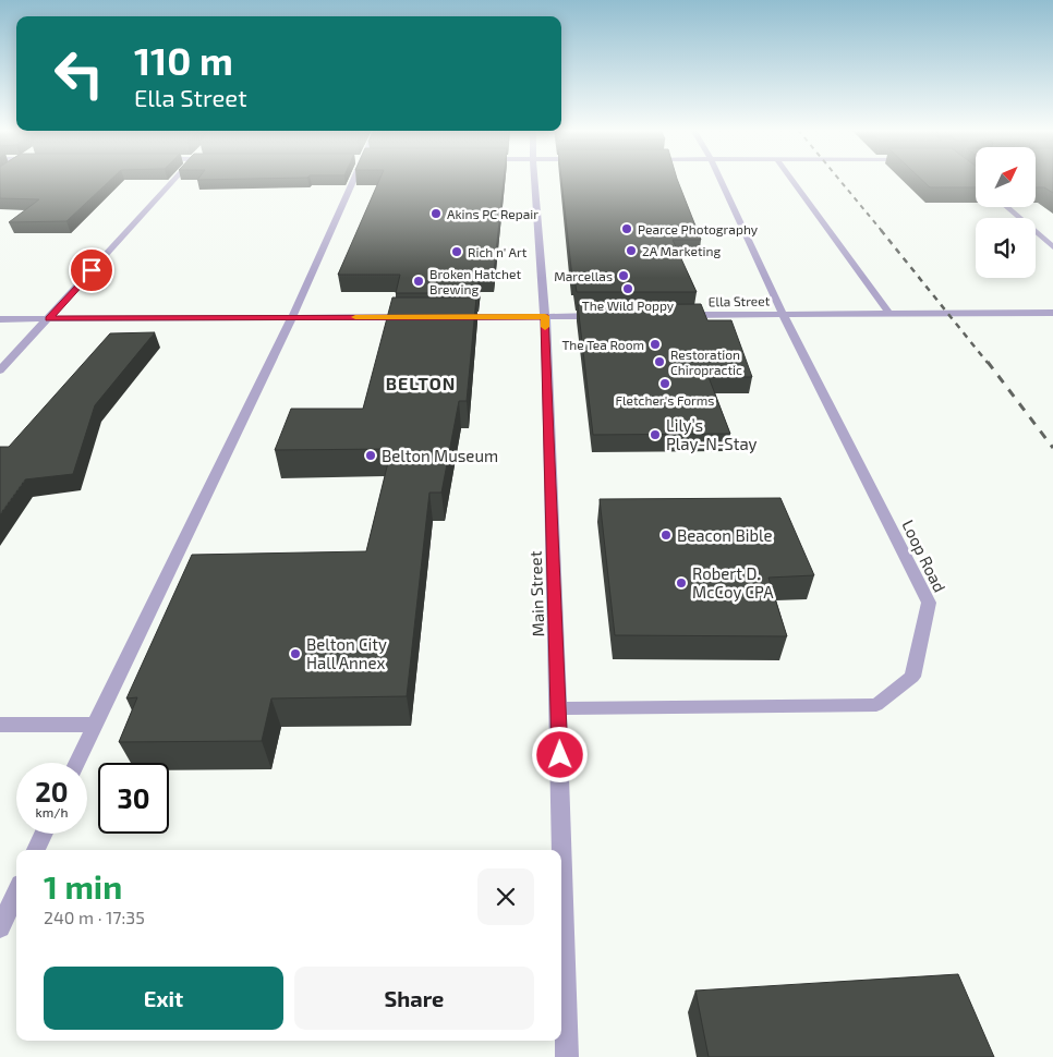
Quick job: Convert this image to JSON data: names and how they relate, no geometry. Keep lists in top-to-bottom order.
{
  "streets": {
    "street": ["Ella Street", "Loop Road", "Main Street"]
  },
  "crossings": [
    ["Ella Street", "Loop Road"],
    ["Loop Road", "Main Street"]
  ],
  "districts": ["BELTON"],
  "places": [
    "Akins PC Repair",
    "Pearce Photography",
    "2A Marketing",
    "Rich n' Art",
    "Marcellas",
    "Broken Hatchet Brewing",
    "The Wild Poppy",
    "The Tea Room",
    "Restoration Chiropractic",
    "Fletcher's Forms",
    "Lily’s Play-N-Stay",
    "Belton Museum",
    "Beacon Bible",
    "Robert D. McCoy CPA",
    "Belton City Hall Annex"
  ],
  "north": "top right",
  "page": {
    "turn": ["110 m", "Ella Street"],
    "speed": "20 km/h",
    "limit": "30",
    "heading": ["1 min", "240 m · 17:35"],
    "buttons": ["Exit", "Share"]
  }
}
